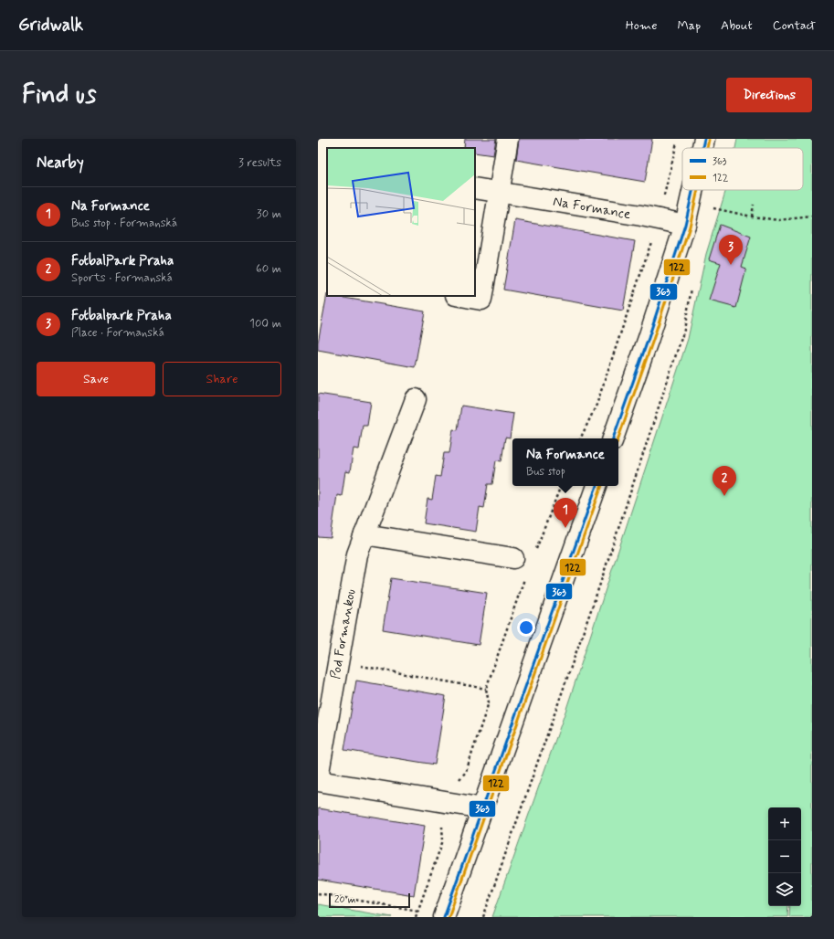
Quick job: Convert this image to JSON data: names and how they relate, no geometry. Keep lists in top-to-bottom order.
{
  "streets": {
    "street": ["Na Formance", "Pod Formankou"]
  },
  "lines": ["transit line 363", "transit line 122"],
  "legend": ["363", "122"],
  "scale_bar": "20 m",
  "page": {
    "header": "Gridwalk",
    "nav": [
      "Home",
      "Map",
      "About",
      "Contact"
    ],
    "buttons": [
      "Directions",
      ["Save", "Share"]
    ],
    "title": "Find us",
    "heading": ["Nearby", "3 results"],
    "list": [
      {
        "mark": "1",
        "name": "Na Formance",
        "note": "Bus stop · Formanská",
        "value": "30 m"
      },
      {
        "mark": "2",
        "name": "FotbalPark Praha",
        "note": "Sports · Formanská",
        "value": "60 m"
      },
      {
        "mark": "3",
        "name": "Fotbalpark Praha",
        "note": "Place · Formanská",
        "value": "100 m"
      }
    ],
    "pins": ["3", "2", "1"],
    "popup": ["Na Formance", "Bus stop"],
    "map_buttons": ["+", "−"],
    "scale": "20 m"
  }
}
